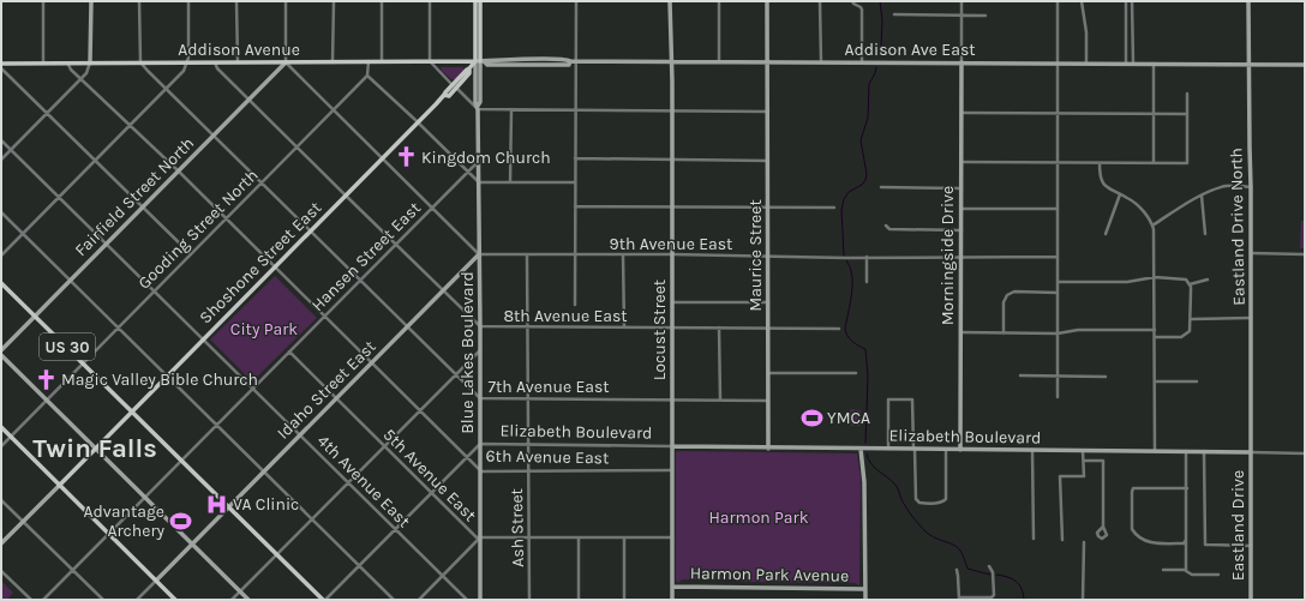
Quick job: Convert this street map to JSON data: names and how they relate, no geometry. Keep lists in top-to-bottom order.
{
  "streets": {
    "main road": ["Addison Avenue", "Shoshone Street East", "US 30"],
    "street": [
      "Addison Ave East",
      "Fairfield Street North",
      "Eastland Drive North",
      "Gooding Street North",
      "9th Avenue East",
      "Maurice Street",
      "Morningside Drive",
      "Hansen Street East",
      "8th Avenue East",
      "Locust Street",
      "Blue Lakes Boulevard",
      "7th Avenue East",
      "Idaho Street East",
      "Elizabeth Boulevard",
      "6th Avenue East",
      "5th Avenue East",
      "4th Avenue East",
      "Eastland Drive",
      "Ash Street",
      "Harmon Park Avenue"
    ]
  },
  "crossings": [
    ["Addison Avenue", "Addison Ave East"],
    ["Addison Avenue", "Fairfield Street North"],
    ["Addison Avenue", "Shoshone Street East"],
    ["Addison Avenue", "8th Avenue East"],
    ["Addison Avenue", "Blue Lakes Boulevard"],
    ["Addison Avenue", "7th Avenue East"],
    ["Addison Avenue", "6th Avenue East"],
    ["Addison Ave East", "Eastland Drive North"],
    ["Addison Ave East", "Maurice Street"],
    ["Addison Ave East", "Morningside Drive"],
    ["Addison Ave East", "Shoshone Street East"],
    ["Addison Ave East", "Locust Street"],
    ["Addison Ave East", "Blue Lakes Boulevard"],
    ["Fairfield Street North", "8th Avenue East"],
    ["Fairfield Street North", "US 30"],
    ["Fairfield Street North", "7th Avenue East"],
    ["Fairfield Street North", "6th Avenue East"],
    ["Fairfield Street North", "4th Avenue East"],
    ["Eastland Drive North", "Elizabeth Boulevard"],
    ["Eastland Drive North", "Eastland Drive"],
    ["Gooding Street North", "8th Avenue East"],
    ["Gooding Street North", "US 30"],
    ["Gooding Street North", "7th Avenue East"],
    ["Gooding Street North", "6th Avenue East"],
    ["Gooding Street North", "4th Avenue East"],
    ["9th Avenue East", "Maurice Street"],
    ["9th Avenue East", "Morningside Drive"],
    ["9th Avenue East", "Locust Street"],
    ["9th Avenue East", "Blue Lakes Boulevard"],
    ["9th Avenue East", "Idaho Street East"],
    ["9th Avenue East", "Ash Street"],
    ["Maurice Street", "8th Avenue East"],
    ["Maurice Street", "7th Avenue East"],
    ["Maurice Street", "Elizabeth Boulevard"],
    ["Morningside Drive", "Elizabeth Boulevard"],
    ["Hansen Street East", "8th Avenue East"],
    ["Hansen Street East", "US 30"],
    ["Hansen Street East", "Blue Lakes Boulevard"],
    ["Hansen Street East", "7th Avenue East"],
    ["Hansen Street East", "6th Avenue East"],
    ["Hansen Street East", "5th Avenue East"],
    ["Hansen Street East", "4th Avenue East"],
    ["Shoshone Street East", "8th Avenue East"],
    ["Shoshone Street East", "US 30"],
    ["Shoshone Street East", "Blue Lakes Boulevard"],
    ["Shoshone Street East", "7th Avenue East"],
    ["Shoshone Street East", "6th Avenue East"],
    ["Shoshone Street East", "4th Avenue East"],
    ["8th Avenue East", "Locust Street"],
    ["8th Avenue East", "Blue Lakes Boulevard"],
    ["8th Avenue East", "Idaho Street East"],
    ["8th Avenue East", "Ash Street"],
    ["Locust Street", "7th Avenue East"],
    ["Locust Street", "Elizabeth Boulevard"],
    ["Locust Street", "6th Avenue East"],
    ["Locust Street", "5th Avenue East"],
    ["Locust Street", "Harmon Park Avenue"],
    ["US 30", "Idaho Street East"],
    ["Blue Lakes Boulevard", "7th Avenue East"],
    ["Blue Lakes Boulevard", "Idaho Street East"],
    ["Blue Lakes Boulevard", "Elizabeth Boulevard"],
    ["Blue Lakes Boulevard", "6th Avenue East"],
    ["Blue Lakes Boulevard", "5th Avenue East"],
    ["7th Avenue East", "Idaho Street East"],
    ["7th Avenue East", "Ash Street"],
    ["Idaho Street East", "6th Avenue East"],
    ["Idaho Street East", "5th Avenue East"],
    ["Idaho Street East", "4th Avenue East"],
    ["Elizabeth Boulevard", "Eastland Drive"],
    ["Elizabeth Boulevard", "Ash Street"],
    ["6th Avenue East", "Ash Street"],
    ["5th Avenue East", "Ash Street"]
  ],
  "districts": ["Twin Falls"],
  "parks": ["City Park", "Harmon Park"],
  "places": {
    "church": ["Kingdom Church", "Magic Valley Bible Church"],
    "sports": ["YMCA", "Advantage Archery"],
    "hospital": ["VA Clinic"]
  }
}
